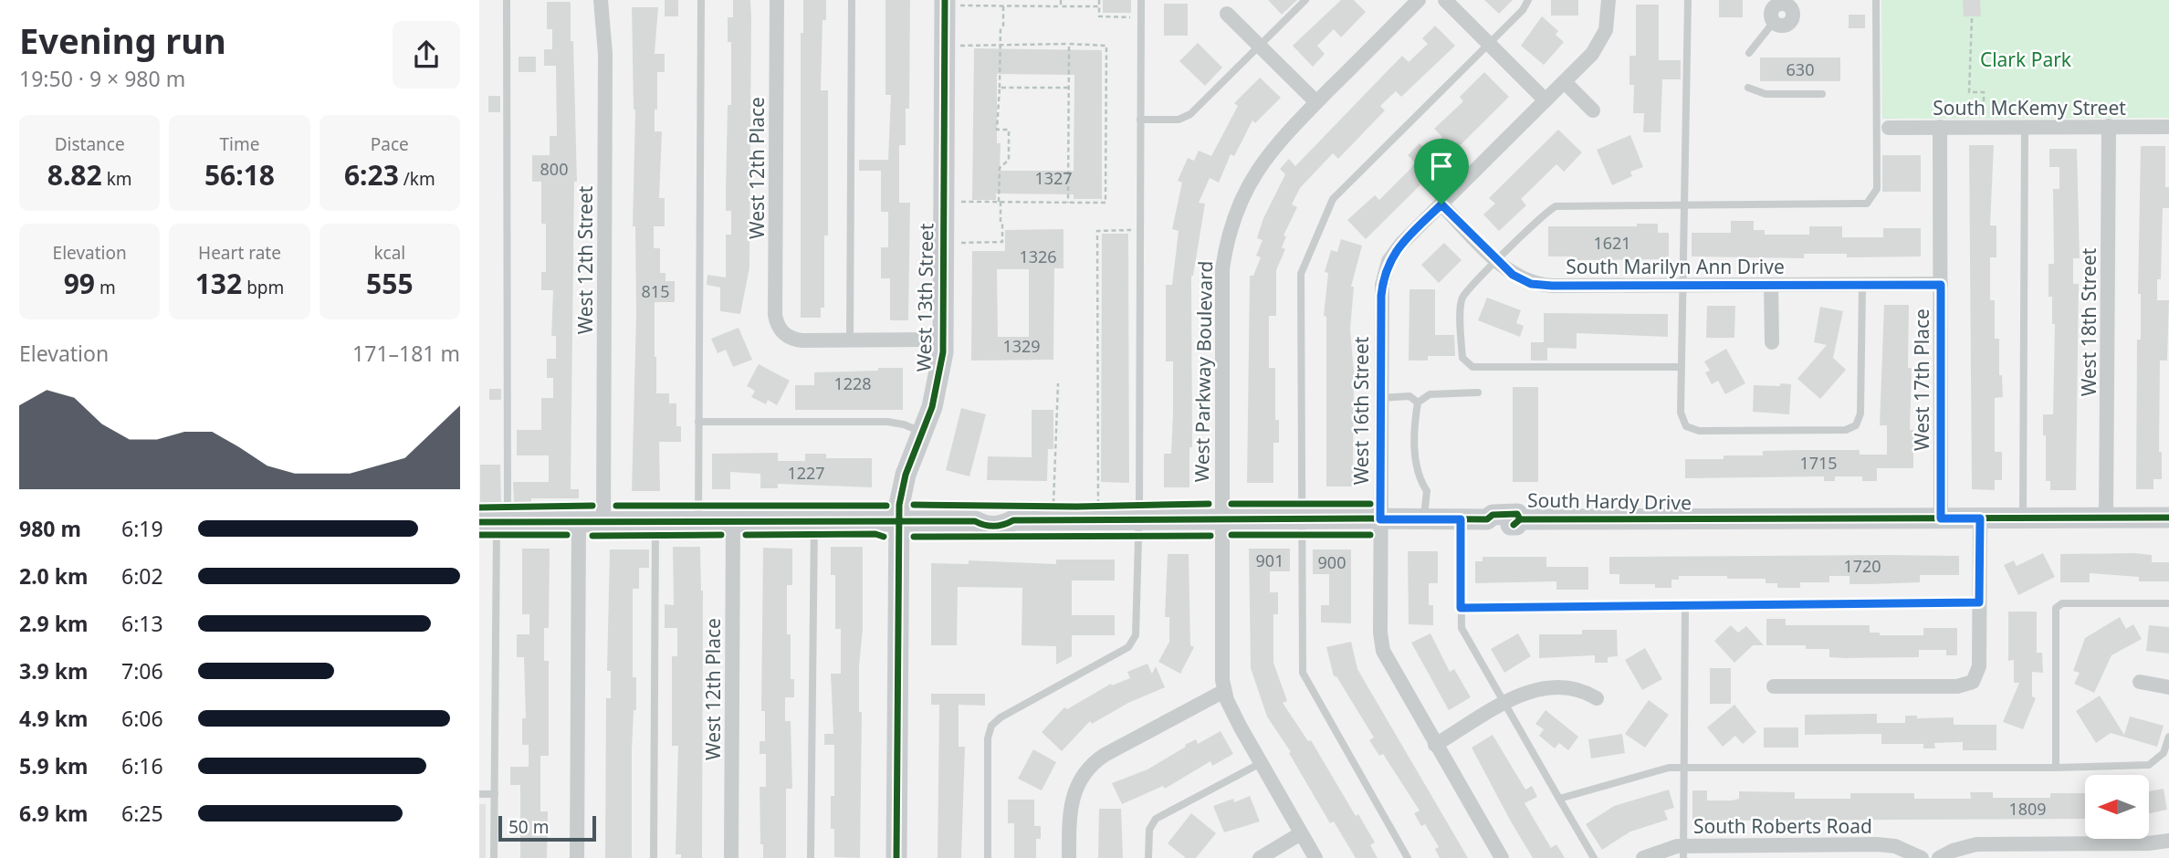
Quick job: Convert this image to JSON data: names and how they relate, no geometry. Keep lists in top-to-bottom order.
{
  "streets": {
    "street": [
      "South McKemy Street",
      "West 12th Place",
      "West 12th Street",
      "South Marilyn Ann Drive",
      "West 13th Street",
      "West 18th Street",
      "West Parkway Boulevard",
      "West 17th Place",
      "West 16th Street",
      "South Hardy Drive",
      "South Roberts Road"
    ]
  },
  "crossings": [
    ["South McKemy Street", "West 18th Street"],
    ["South McKemy Street", "West 17th Place"],
    ["West 12th Place", "South Hardy Drive"],
    ["West 12th Street", "South Hardy Drive"],
    ["South Marilyn Ann Drive", "West 17th Place"],
    ["South Marilyn Ann Drive", "West 16th Street"],
    ["West 13th Street", "South Hardy Drive"],
    ["West 18th Street", "South Hardy Drive"],
    ["West Parkway Boulevard", "South Hardy Drive"],
    ["West 17th Place", "South Hardy Drive"],
    ["West 16th Street", "South Hardy Drive"]
  ],
  "parks": ["Clark Park"],
  "house_numbers": [
    "630",
    "800",
    "1327",
    "1621",
    "1326",
    "815",
    "1329",
    "1228",
    "1715",
    "1227",
    "901",
    "900",
    "1720",
    "1809"
  ],
  "scale_bar": "50 m",
  "north": "left",
  "page": {
    "heading": ["Evening run", "19:50 · 9 × 980 m"],
    "stats": [
      ["Distance", "8.82 km"],
      ["Time", "56:18"],
      ["Pace", "6:23 /km"],
      ["Elevation", "99 m"],
      ["Heart rate", "132 bpm"],
      ["kcal", "555"]
    ],
    "chart": ["Elevation", "171–181 m"],
    "list": [
      {
        "name": "980 m",
        "note": "6:19"
      },
      {
        "name": "2.0 km",
        "note": "6:02"
      },
      {
        "name": "2.9 km",
        "note": "6:13"
      },
      {
        "name": "3.9 km",
        "note": "7:06"
      },
      {
        "name": "4.9 km",
        "note": "6:06"
      },
      {
        "name": "5.9 km",
        "note": "6:16"
      },
      {
        "name": "6.9 km",
        "note": "6:25"
      }
    ],
    "scale": "50 m"
  }
}
